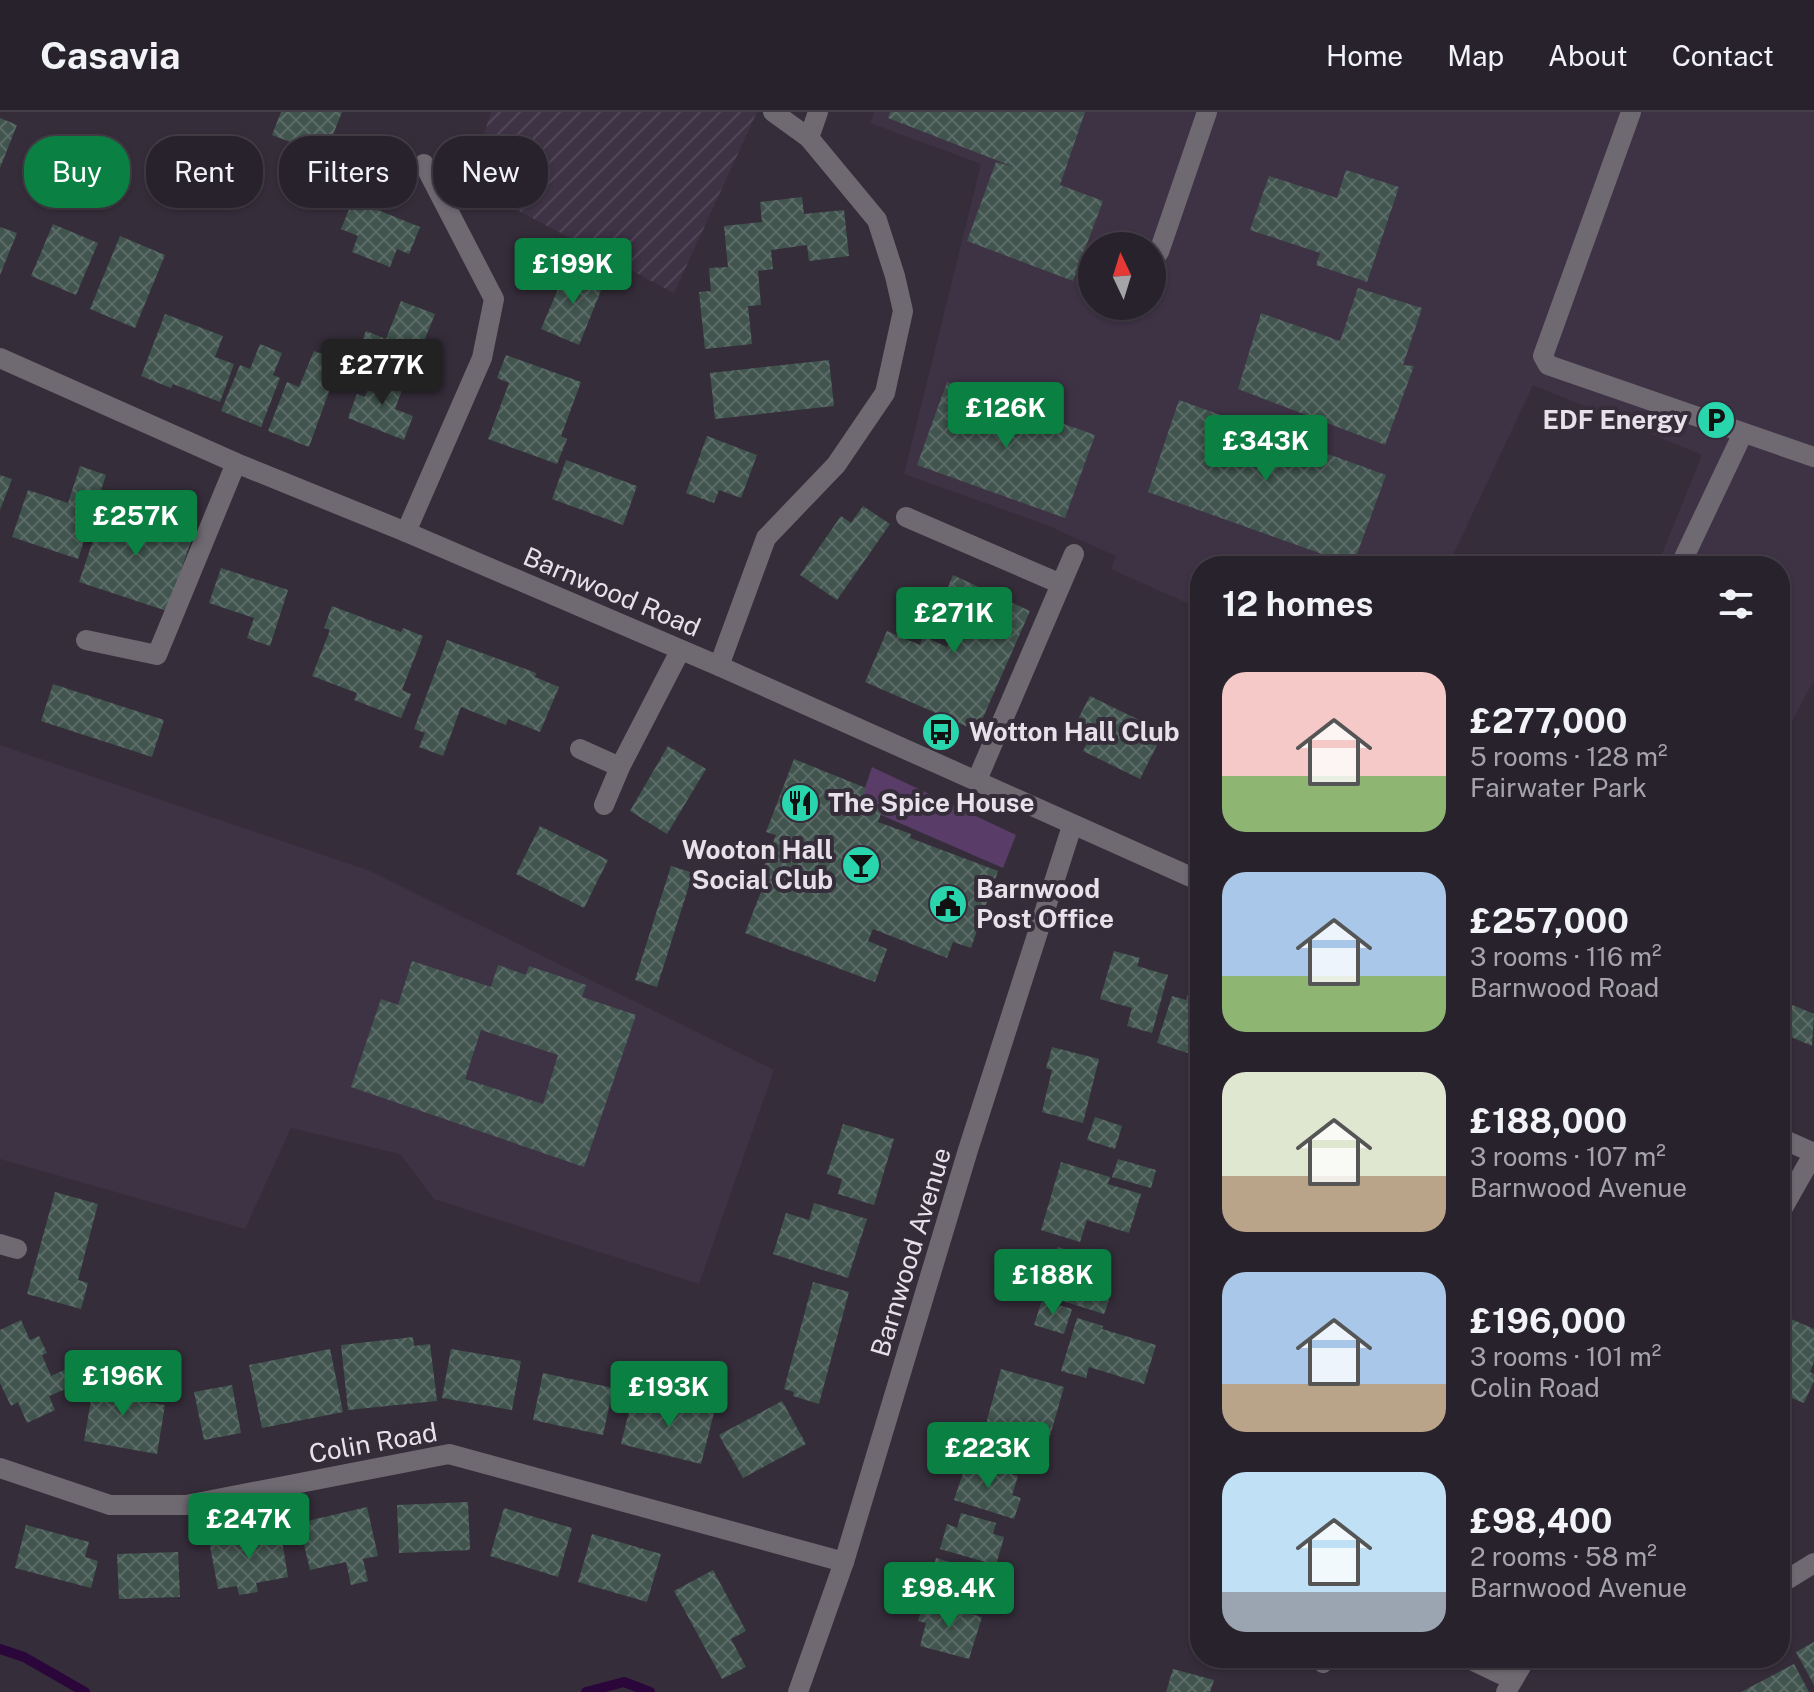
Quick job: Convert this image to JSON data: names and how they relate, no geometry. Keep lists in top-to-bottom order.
{
  "streets": {
    "street": ["Barnwood Road", "Barnwood Avenue", "Colin Road"]
  },
  "crossings": [
    ["Barnwood Road", "Barnwood Avenue"],
    ["Barnwood Avenue", "Colin Road"]
  ],
  "places": {
    "parking": ["EDF Energy"],
    "bus stop": ["Wotton Hall Club"],
    "restaurant": ["The Spice House"],
    "bar": ["Wooton Hall Social Club"],
    "public building": ["Barnwood Post Office"]
  },
  "north": "top",
  "page": {
    "header": "Casavia",
    "nav": [
      "Home",
      "Map",
      "About",
      "Contact"
    ],
    "chip": [
      "Buy",
      "Rent",
      "Filters",
      "New"
    ],
    "price": [
      "£199K",
      "£277K",
      "£126K",
      "£343K",
      "£257K",
      "£271K",
      "£188K",
      "£196K",
      "£193K",
      "£223K",
      "£247K",
      "£98.4K"
    ],
    "heading": "12 homes",
    "list": [
      {
        "name": "£277,000",
        "note": "5 rooms · 128 m² · Fairwater Park"
      },
      {
        "name": "£257,000",
        "note": "3 rooms · 116 m² · Barnwood Road"
      },
      {
        "name": "£188,000",
        "note": "3 rooms · 107 m² · Barnwood Avenue"
      },
      {
        "name": "£196,000",
        "note": "3 rooms · 101 m² · Colin Road"
      },
      {
        "name": "£98,400",
        "note": "2 rooms · 58 m² · Barnwood Avenue"
      }
    ]
  }
}
